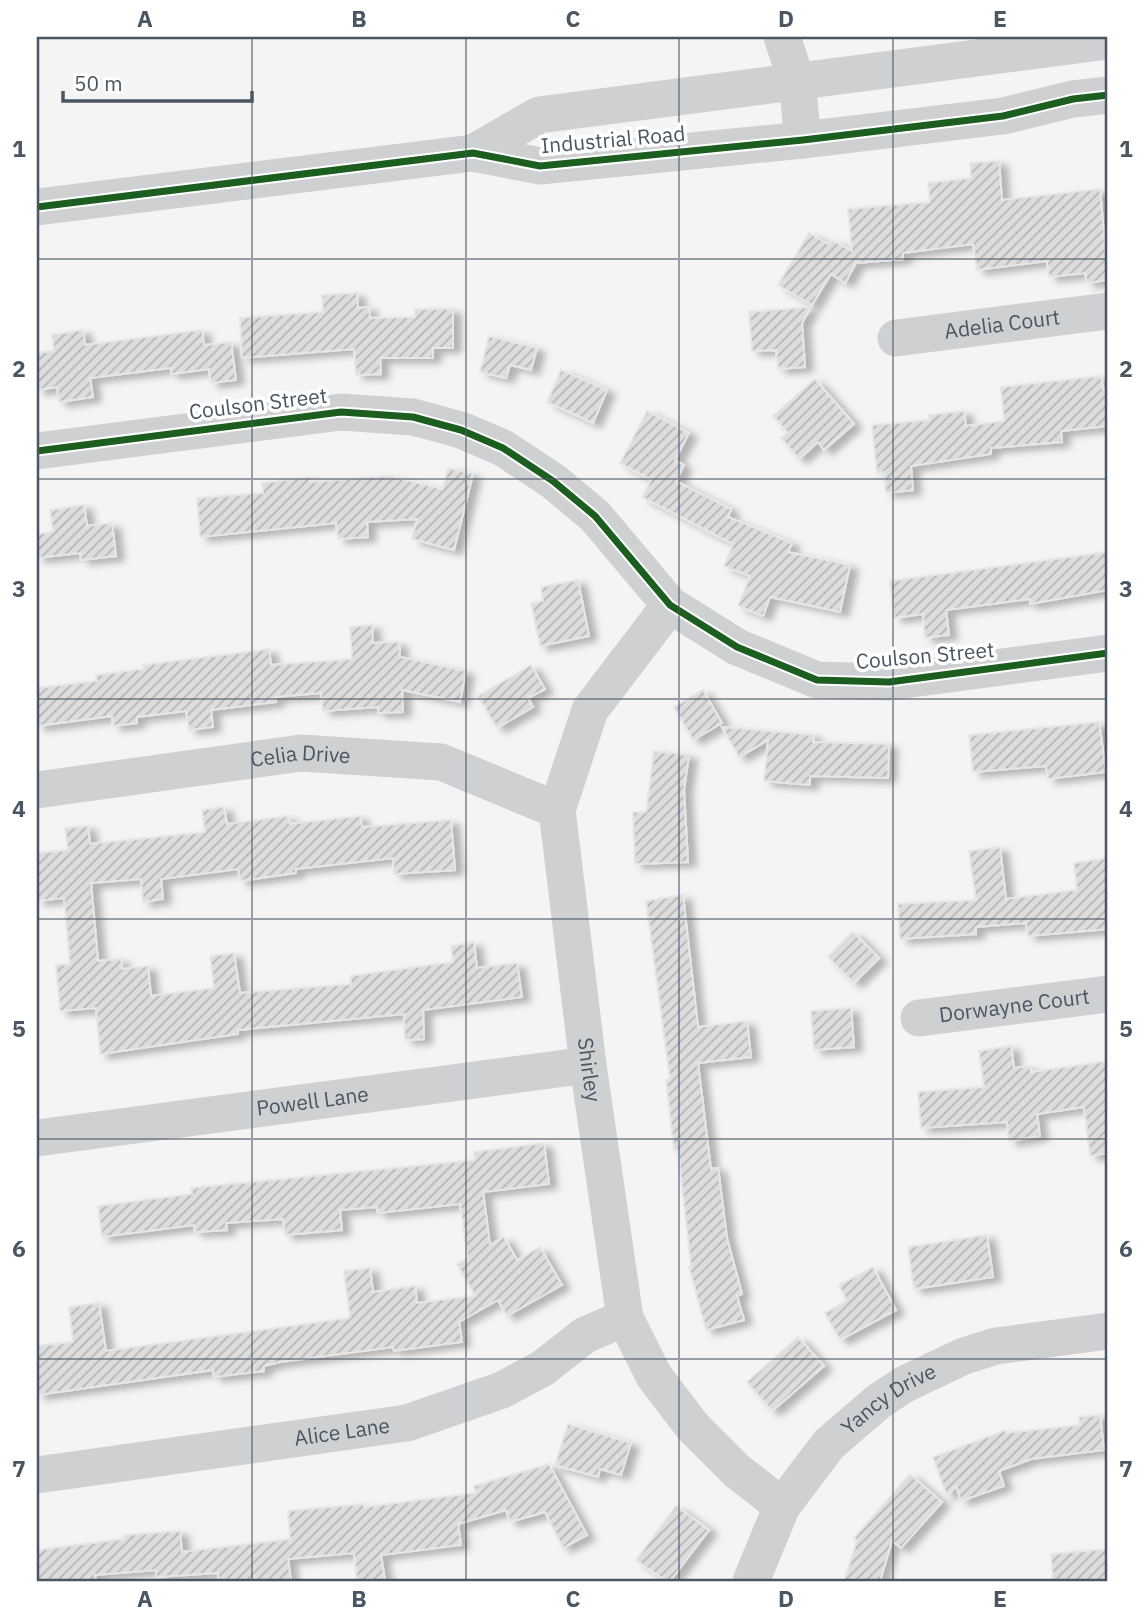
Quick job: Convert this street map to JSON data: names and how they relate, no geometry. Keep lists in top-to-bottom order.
{
  "streets": {
    "street": [
      "Industrial Road",
      "Adelia Court",
      "Coulson Street",
      "Celia Drive",
      "Dorwayne Court",
      "Shirley",
      "Powell Lane",
      "Yancy Drive",
      "Alice Lane"
    ]
  },
  "crossings": [
    ["Coulson Street", "Shirley"],
    ["Celia Drive", "Shirley"],
    ["Shirley", "Powell Lane"],
    ["Shirley", "Yancy Drive"],
    ["Shirley", "Alice Lane"]
  ],
  "scale_bar": "50 m",
  "grid": {
    "columns": [
      "A",
      "B",
      "C",
      "D",
      "E"
    ],
    "rows": [
      "1",
      "2",
      "3",
      "4",
      "5",
      "6",
      "7"
    ]
  }
}
